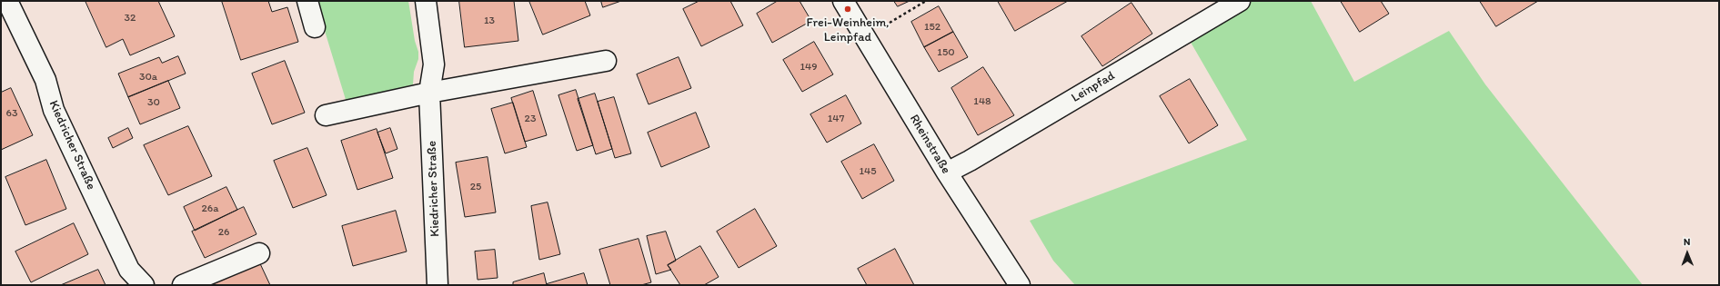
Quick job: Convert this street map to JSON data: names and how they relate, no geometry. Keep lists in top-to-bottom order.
{
  "streets": {
    "street": ["Leinpfad", "Rheinstraße", "Kiedricher Straße"]
  },
  "crossings": [
    ["Leinpfad", "Rheinstraße"]
  ],
  "places": ["Frei-Weinheim, Leinpfad"],
  "house_numbers": [
    "32",
    "13",
    "152",
    "150",
    "149",
    "30a",
    "148",
    "30",
    "63",
    "23",
    "147",
    "145",
    "25",
    "26a",
    "26"
  ],
  "north": "top"
}
